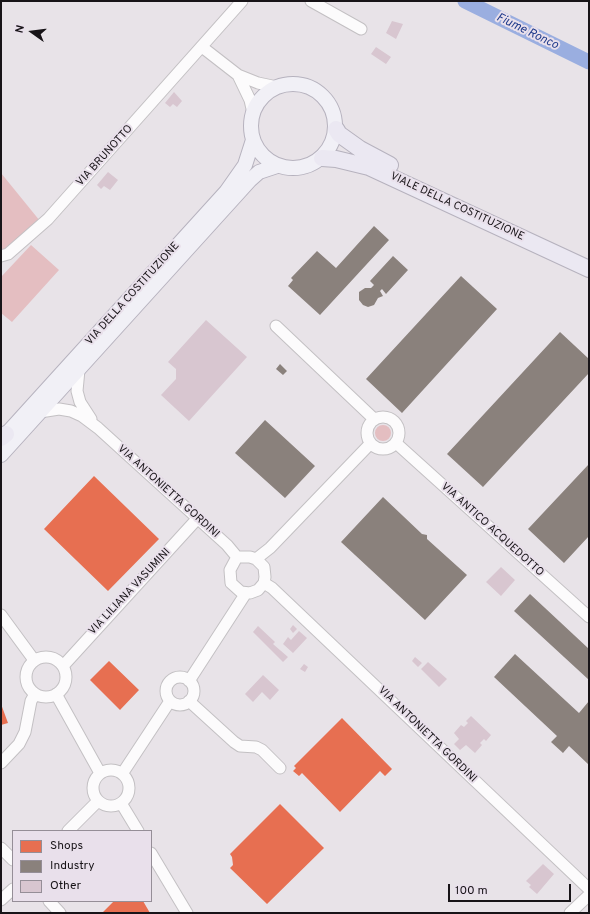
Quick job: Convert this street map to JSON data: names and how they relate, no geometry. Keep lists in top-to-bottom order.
{
  "streets": {
    "highway": ["VIALE DELLA COSTITUZIONE"],
    "main road": ["VIA DELLA COSTITUZIONE"],
    "street": [
      "VIA BRUNOTTO",
      "VIA ANTONIETTA GORDINI",
      "VIA ANTICO ACQUEDOTTO",
      "VIA LILIANA VASUMINI"
    ]
  },
  "crossings": [
    ["VIALE DELLA COSTITUZIONE", "VIA DELLA COSTITUZIONE"],
    ["VIA DELLA COSTITUZIONE", "VIA ANTONIETTA GORDINI"],
    ["VIA ANTONIETTA GORDINI", "VIA LILIANA VASUMINI"]
  ],
  "water": ["Fiume Ronco"],
  "legend": ["Shops", "Industry", "Other"],
  "scale_bar": "100 m",
  "north": "left"
}
